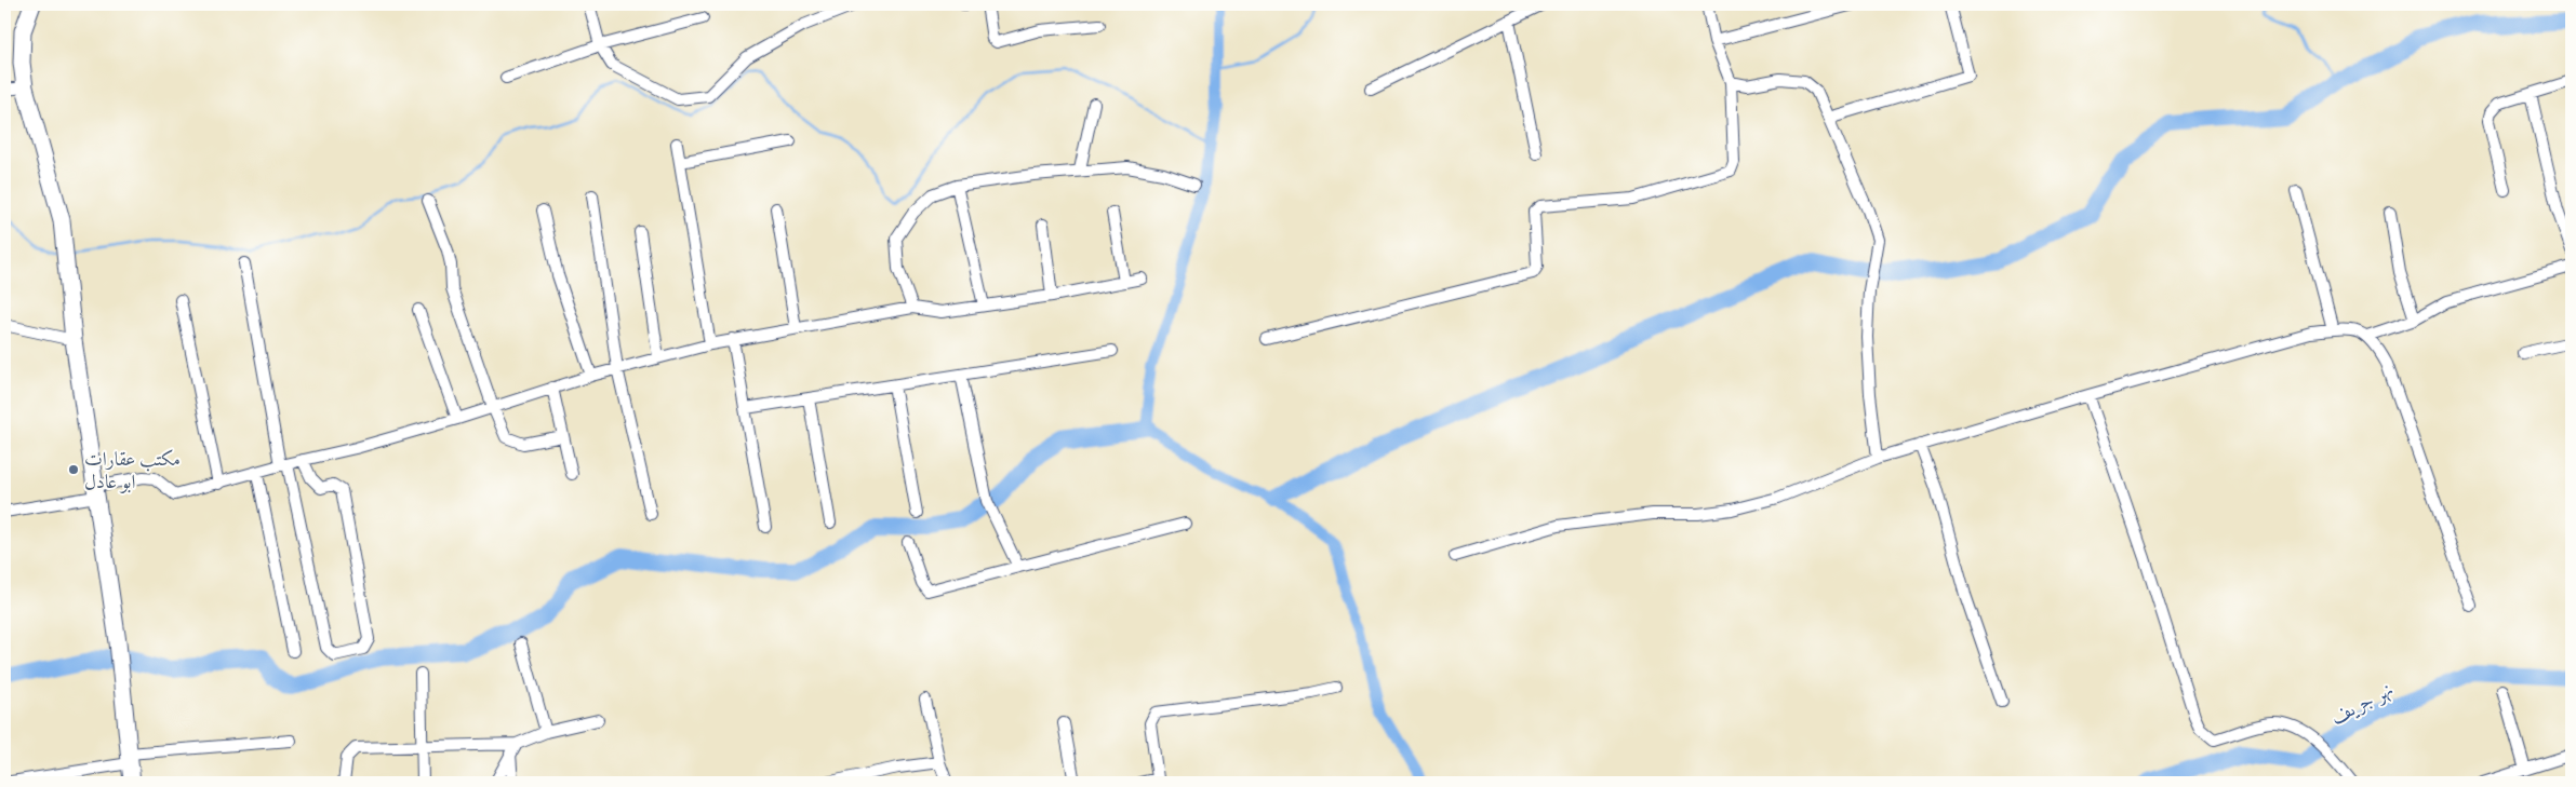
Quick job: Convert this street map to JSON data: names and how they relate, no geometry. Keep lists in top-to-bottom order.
{
  "water": ["نهر جريف"],
  "places": ["مكتب عقارات ابو عادل"]
}
